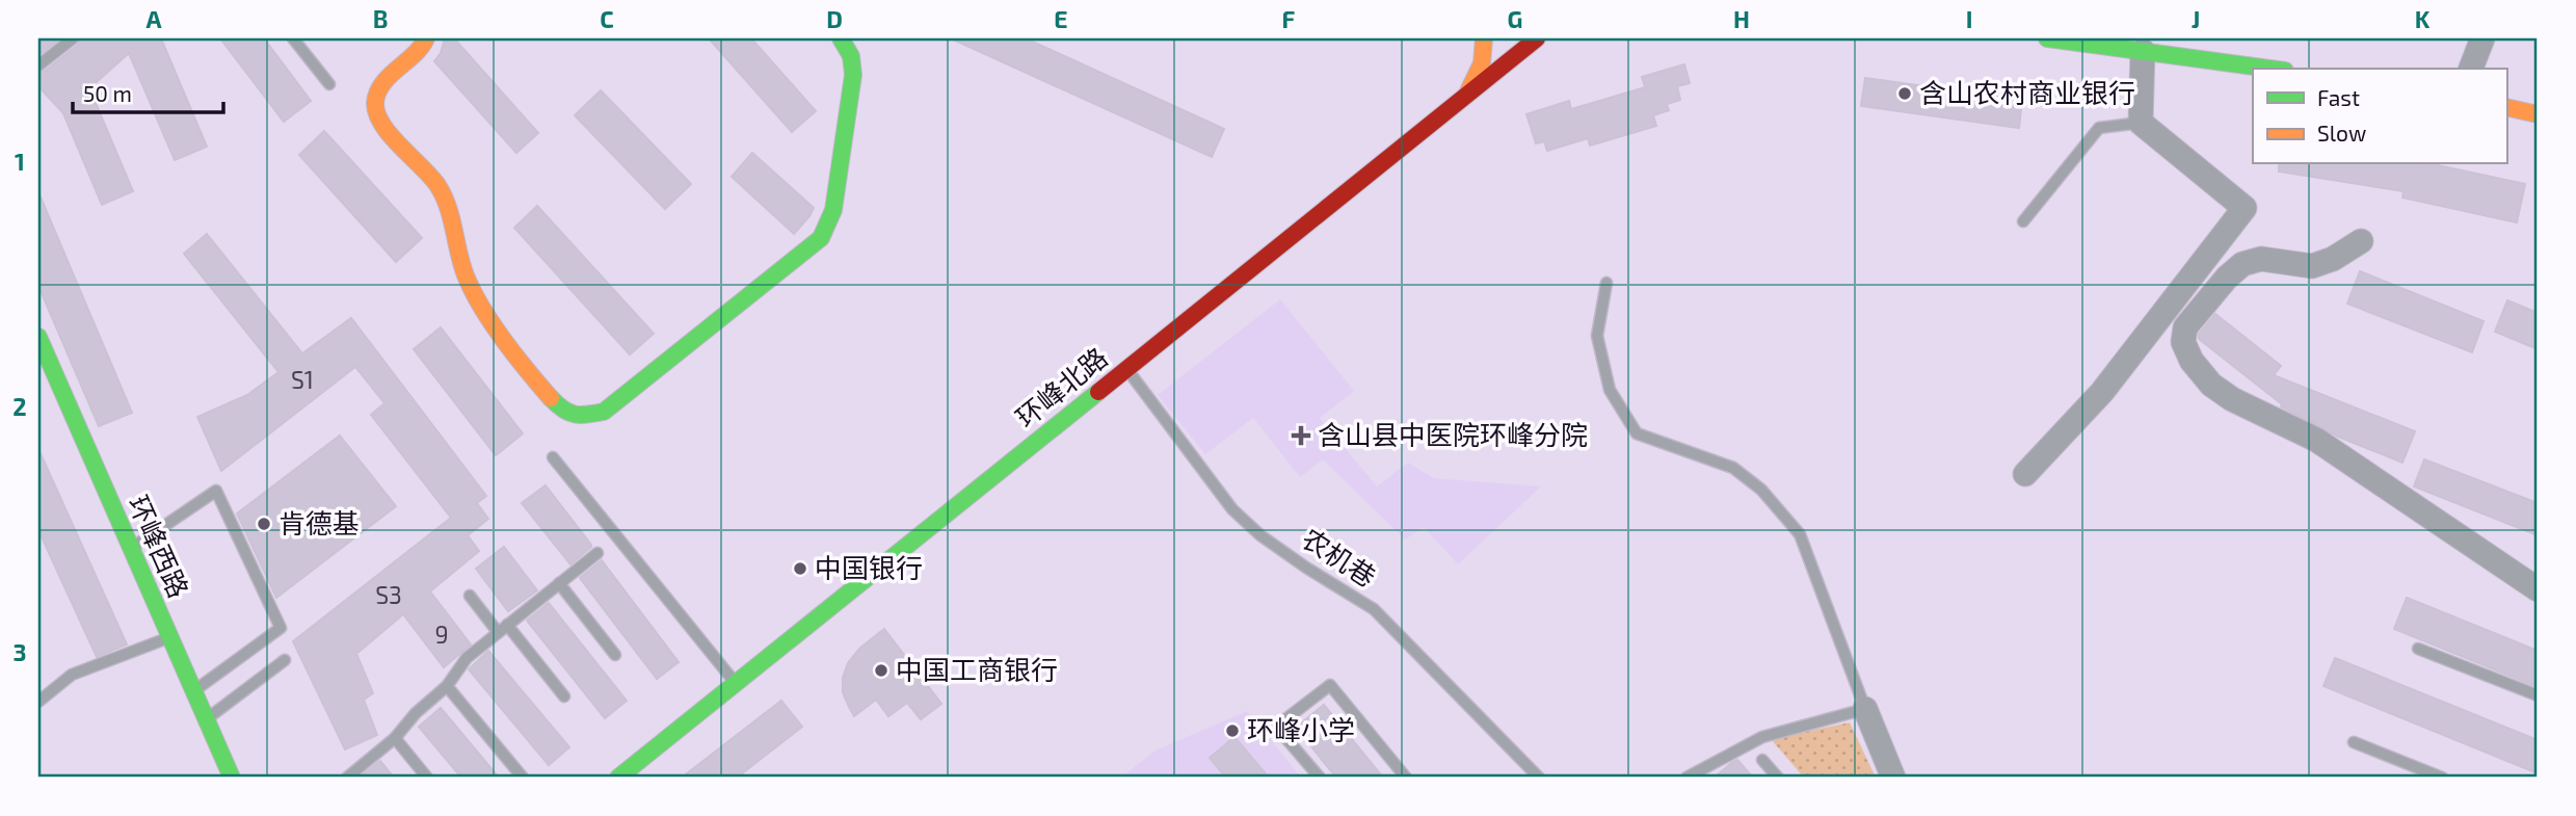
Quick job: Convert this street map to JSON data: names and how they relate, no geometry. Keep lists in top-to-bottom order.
{
  "streets": {
    "main road": ["环峰北路", "环峰西路"],
    "lane": ["农机巷"]
  },
  "crossings": [
    ["环峰北路", "农机巷"]
  ],
  "places": {
    "other": [
      "含山农村商业银行",
      "肯德基",
      "中国银行",
      "中国工商银行",
      "环峰小学"
    ],
    "health": ["含山县中医院环峰分院"]
  },
  "house_numbers": ["S1", "S3", "9"],
  "legend": ["Fast", "Slow"],
  "scale_bar": "50 m",
  "grid": {
    "columns": [
      "A",
      "B",
      "C",
      "D",
      "E",
      "F",
      "G",
      "H",
      "I",
      "J",
      "K"
    ],
    "rows": ["1", "2", "3"]
  }
}
